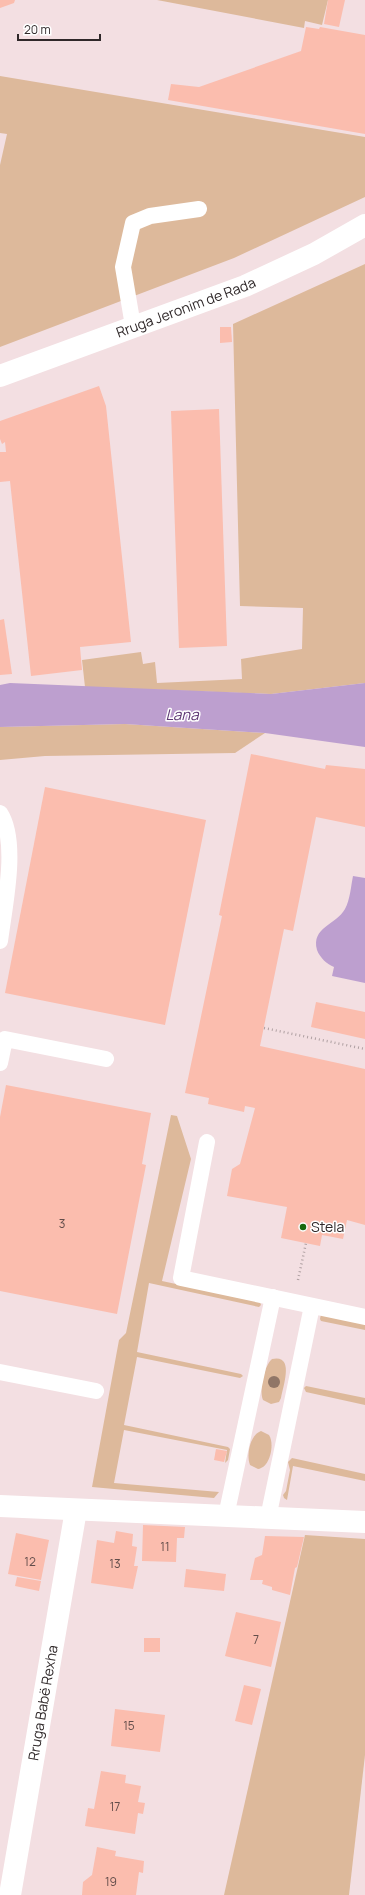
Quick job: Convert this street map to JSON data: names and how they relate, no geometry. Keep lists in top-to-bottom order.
{
  "streets": {
    "street": ["Rruga Jeronim de Rada", "Rruga Babë Rexha"]
  },
  "water": ["Lana"],
  "places": ["Stela"],
  "house_numbers": [
    "3",
    "11",
    "12",
    "13",
    "7",
    "15",
    "17",
    "19"
  ],
  "scale_bar": "20 m"
}
